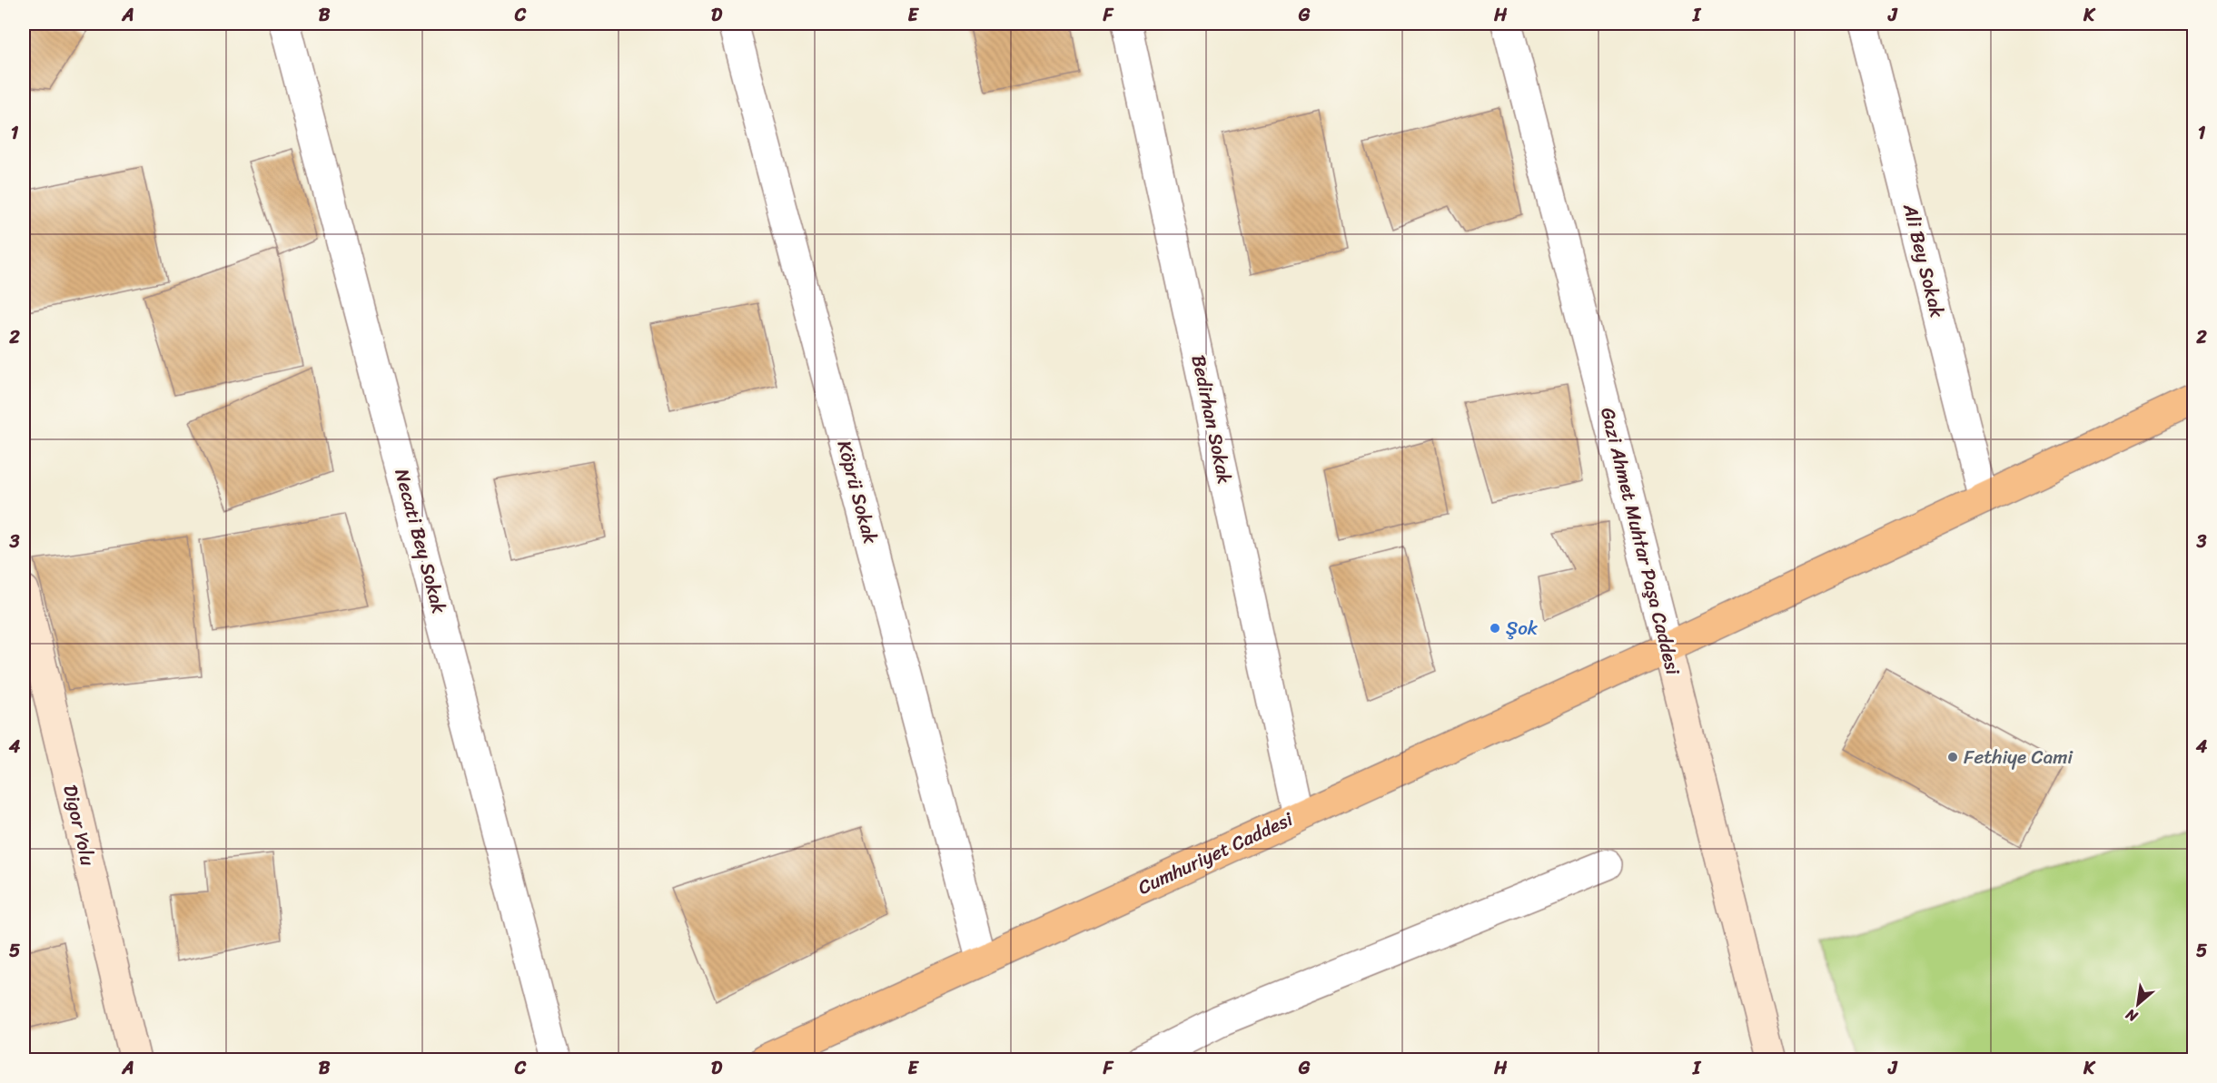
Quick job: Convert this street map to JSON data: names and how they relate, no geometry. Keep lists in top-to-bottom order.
{
  "streets": {
    "main road": ["Gazi Ahmet Muhtar Paşa Caddesi", "Digor Yolu", "Cumhuriyet Caddesi"],
    "street": [
      "Ali Bey Sokak",
      "Bedirhan Sokak",
      "Köprü Sokak",
      "Necati Bey Sokak"
    ]
  },
  "crossings": [
    ["Ali Bey Sokak", "Cumhuriyet Caddesi"],
    ["Bedirhan Sokak", "Cumhuriyet Caddesi"],
    ["Köprü Sokak", "Cumhuriyet Caddesi"],
    ["Gazi Ahmet Muhtar Paşa Caddesi", "Cumhuriyet Caddesi"]
  ],
  "places": ["Şok", "Fethiye Cami"],
  "north": "bottom left",
  "grid": {
    "columns": [
      "A",
      "B",
      "C",
      "D",
      "E",
      "F",
      "G",
      "H",
      "I",
      "J",
      "K"
    ],
    "rows": [
      "1",
      "2",
      "3",
      "4",
      "5"
    ]
  }
}
